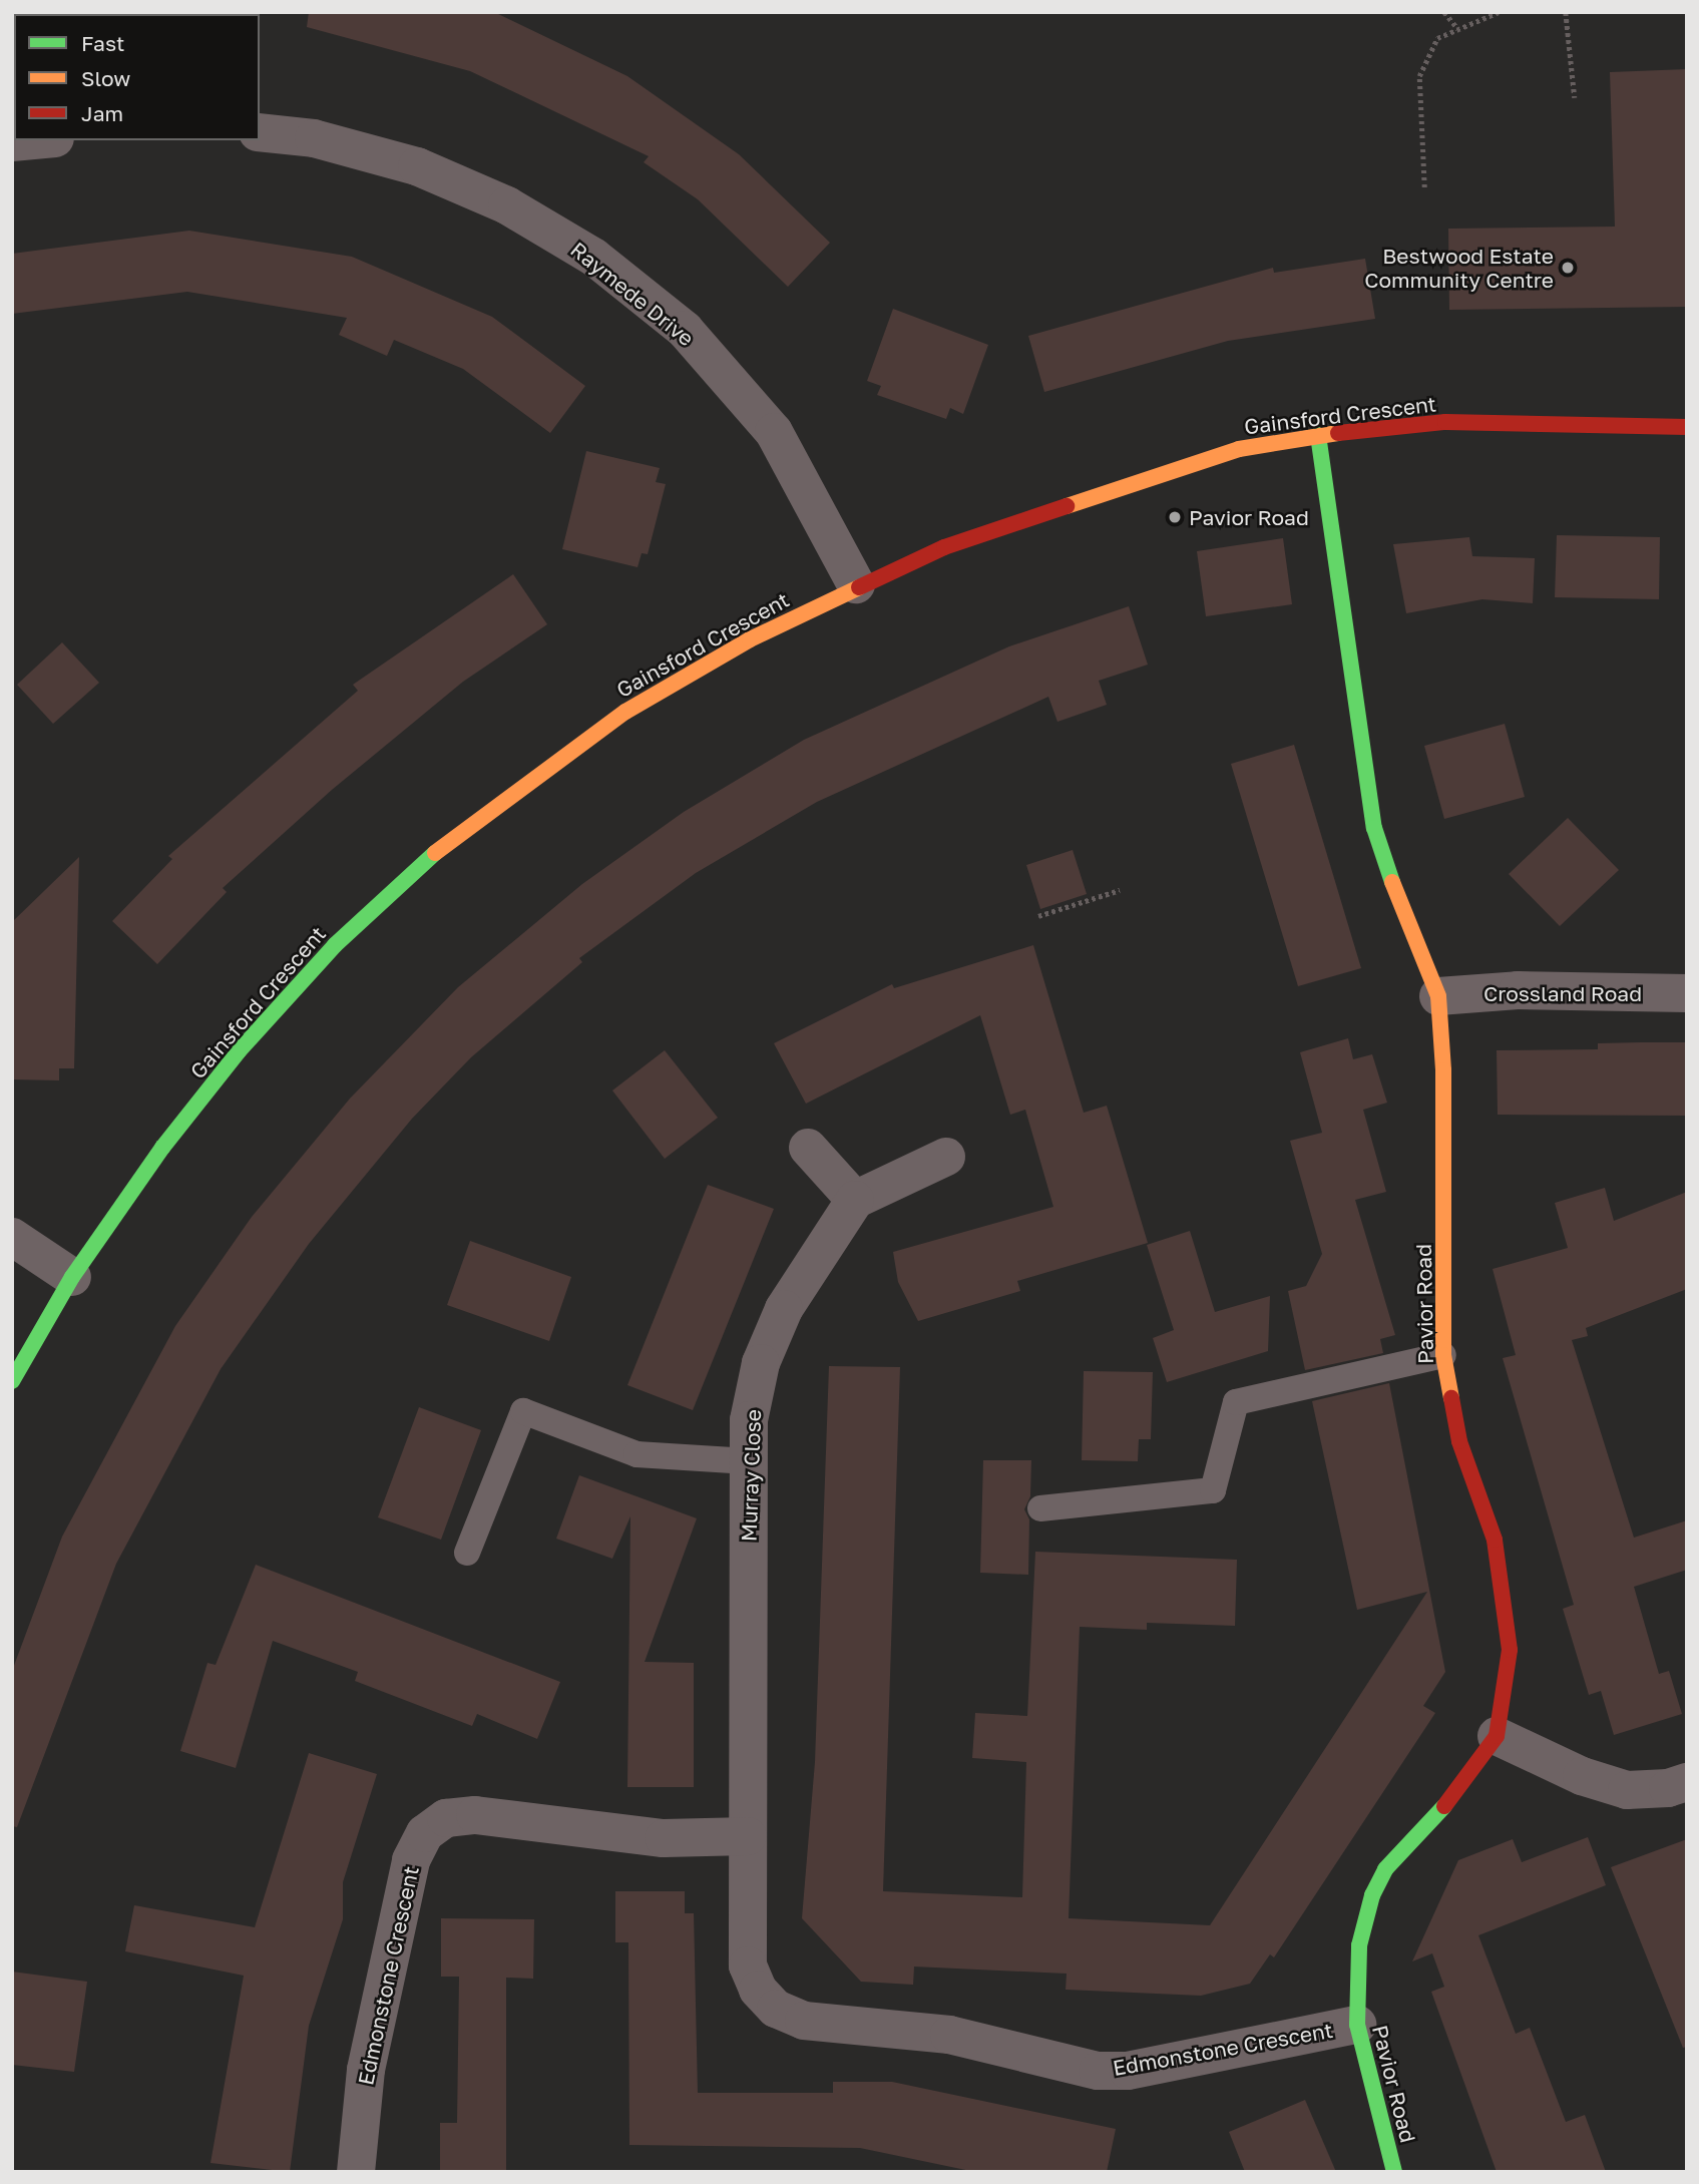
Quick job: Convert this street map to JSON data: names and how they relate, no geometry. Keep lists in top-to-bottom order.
{
  "streets": {
    "street": [
      "Raymede Drive",
      "Gainsford Crescent",
      "Crossland Road",
      "Pavior Road",
      "Murray Close",
      "Edmonstone Crescent"
    ]
  },
  "crossings": [
    ["Raymede Drive", "Gainsford Crescent"],
    ["Gainsford Crescent", "Pavior Road"],
    ["Crossland Road", "Pavior Road"],
    ["Pavior Road", "Edmonstone Crescent"],
    ["Murray Close", "Edmonstone Crescent"]
  ],
  "places": ["Bestwood Estate Community Centre", "Pavior Road"],
  "legend": ["Fast", "Slow", "Jam"]
}
